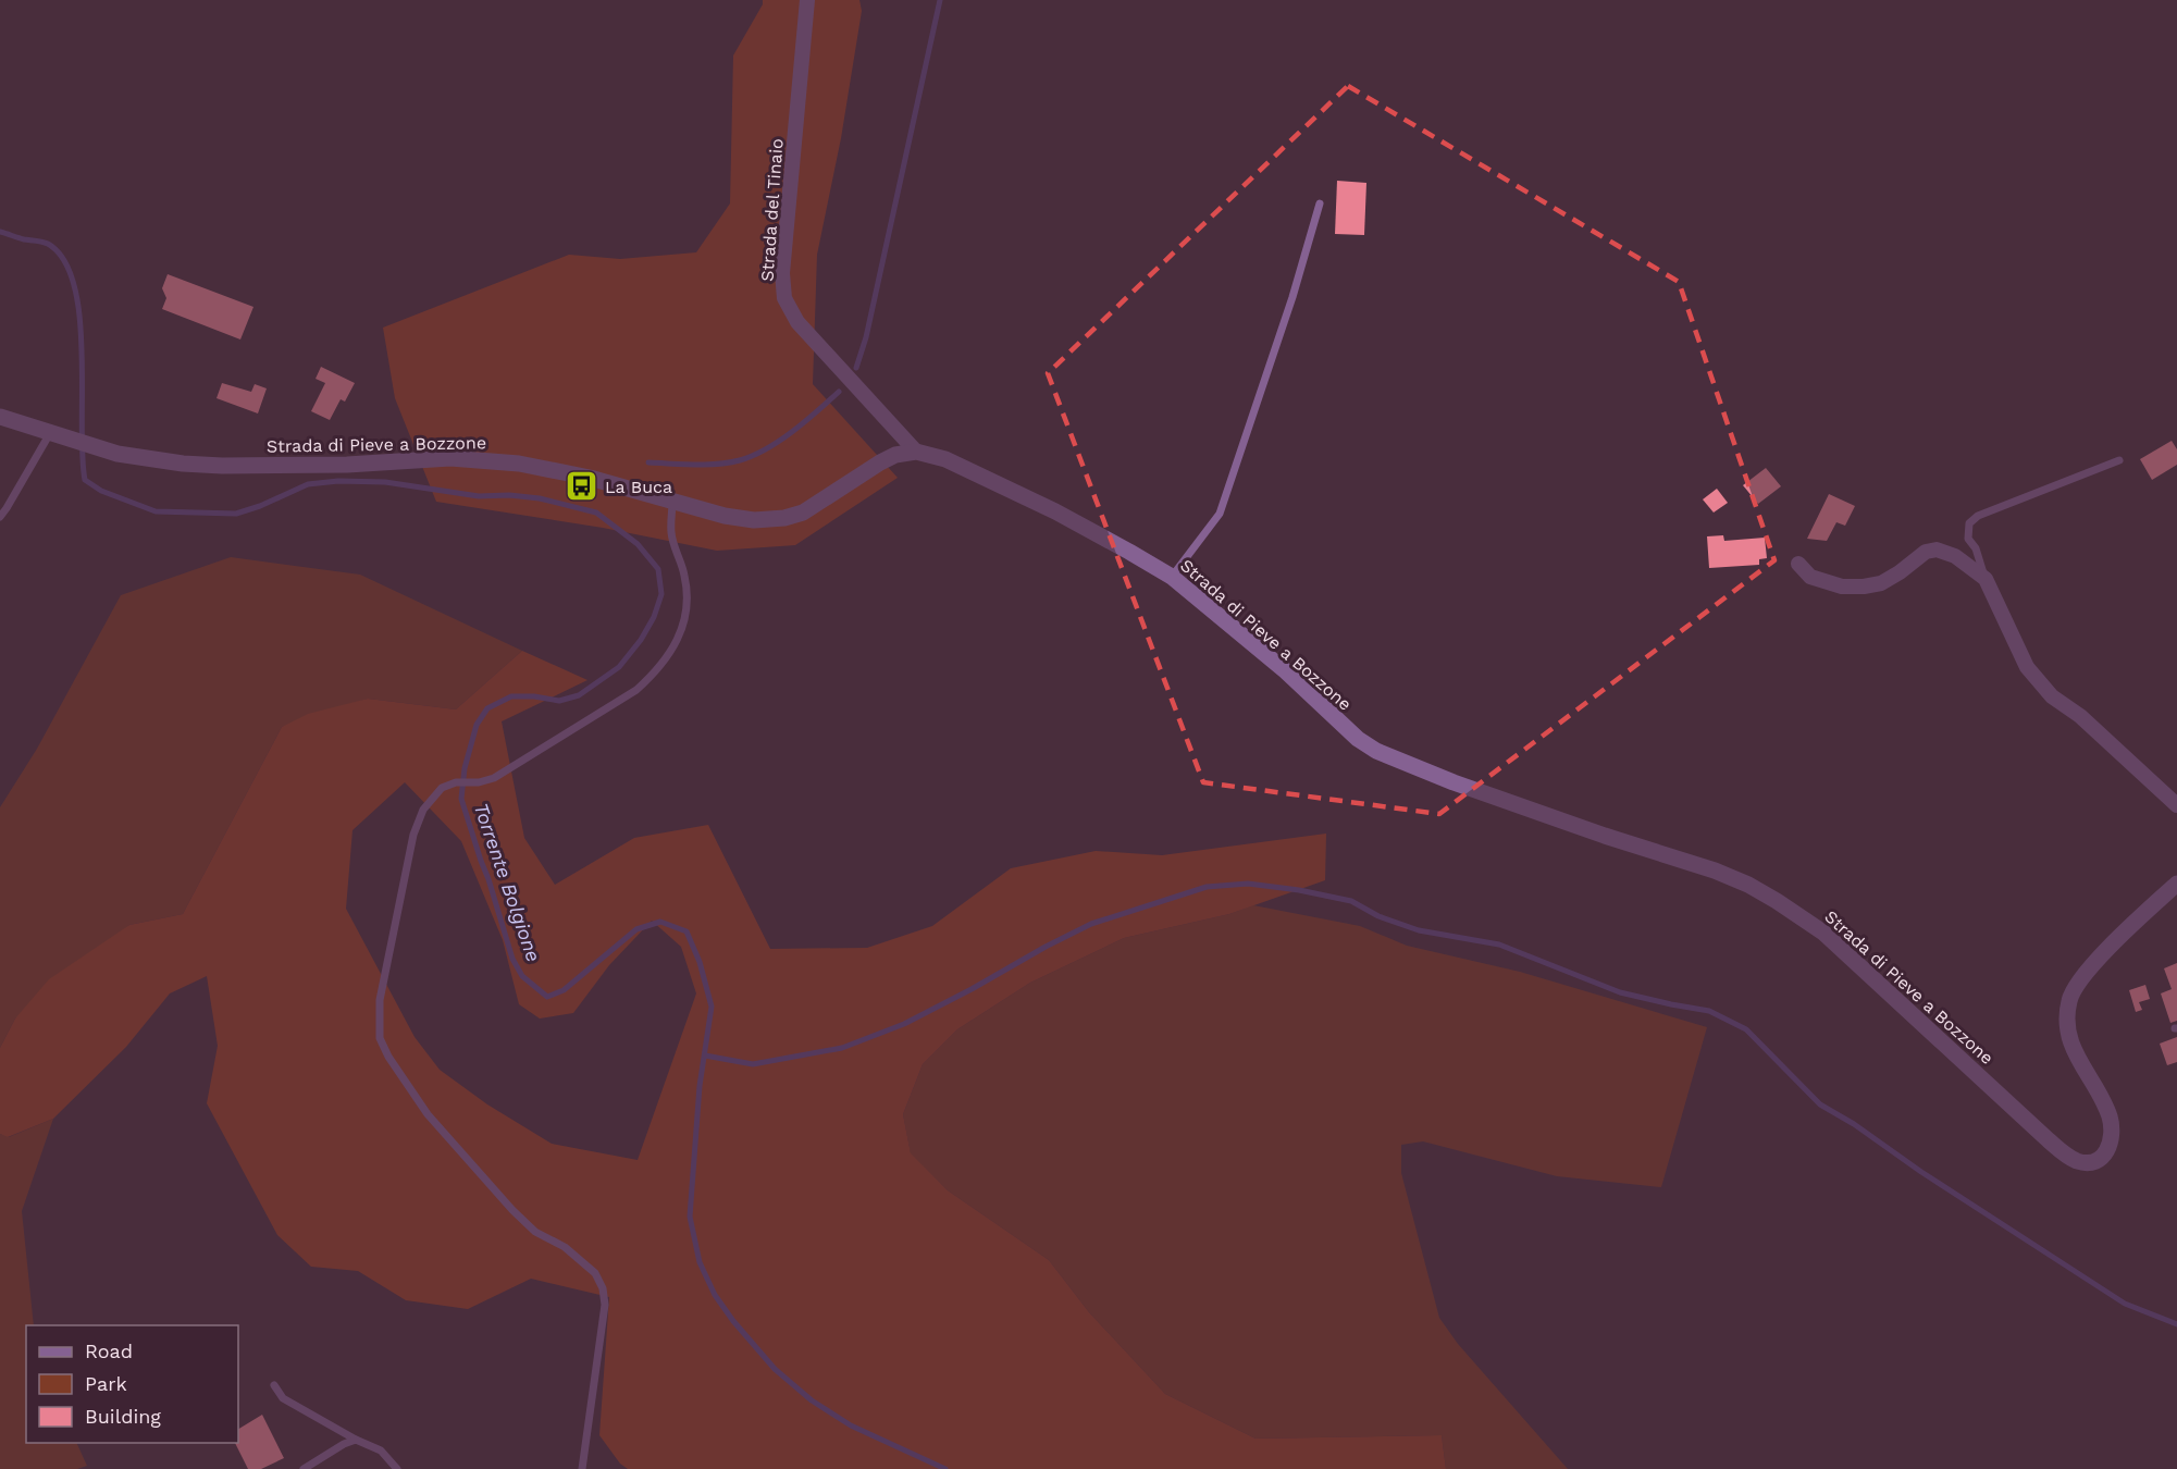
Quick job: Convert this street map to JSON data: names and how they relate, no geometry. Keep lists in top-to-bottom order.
{
  "streets": {
    "street": ["Strada del Tinaio", "Strada di Pieve a Bozzone"]
  },
  "crossings": [
    ["Strada del Tinaio", "Strada di Pieve a Bozzone"]
  ],
  "water": ["Torrente Bolgione"],
  "places": {
    "bus stop": ["La Buca"]
  },
  "legend": ["Road", "Park", "Building"]
}
